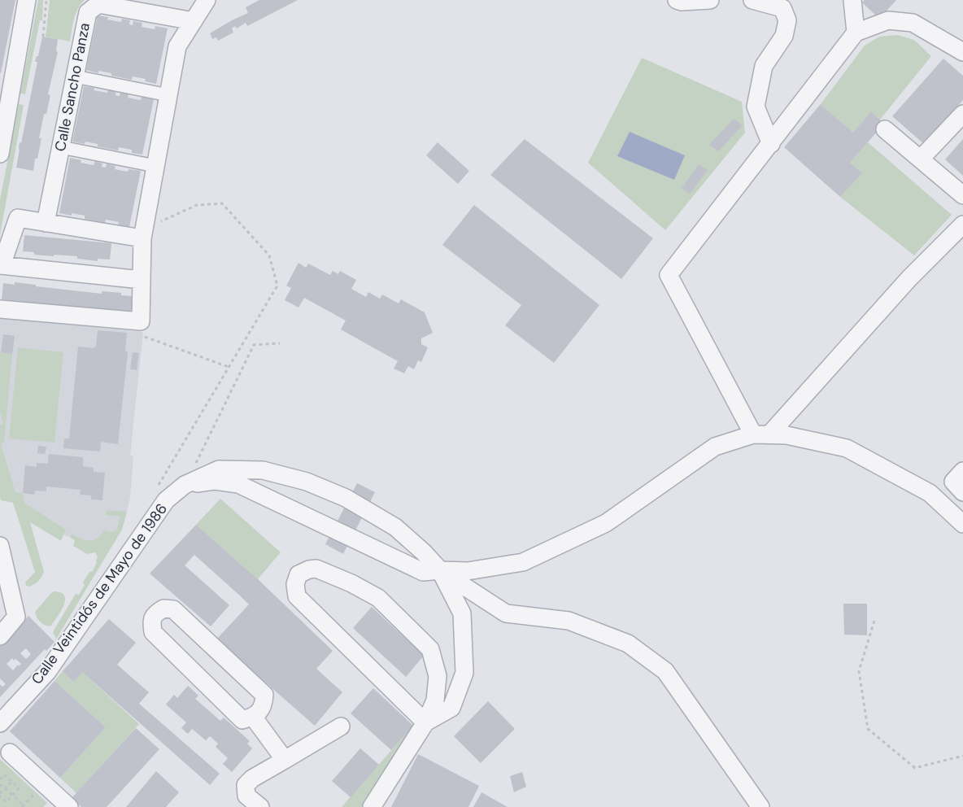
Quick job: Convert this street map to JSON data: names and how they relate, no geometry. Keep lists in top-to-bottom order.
{
  "streets": {
    "street": ["Calle Sancho Panza", "Calle Veintidós de Mayo de 1986"]
  }
}
